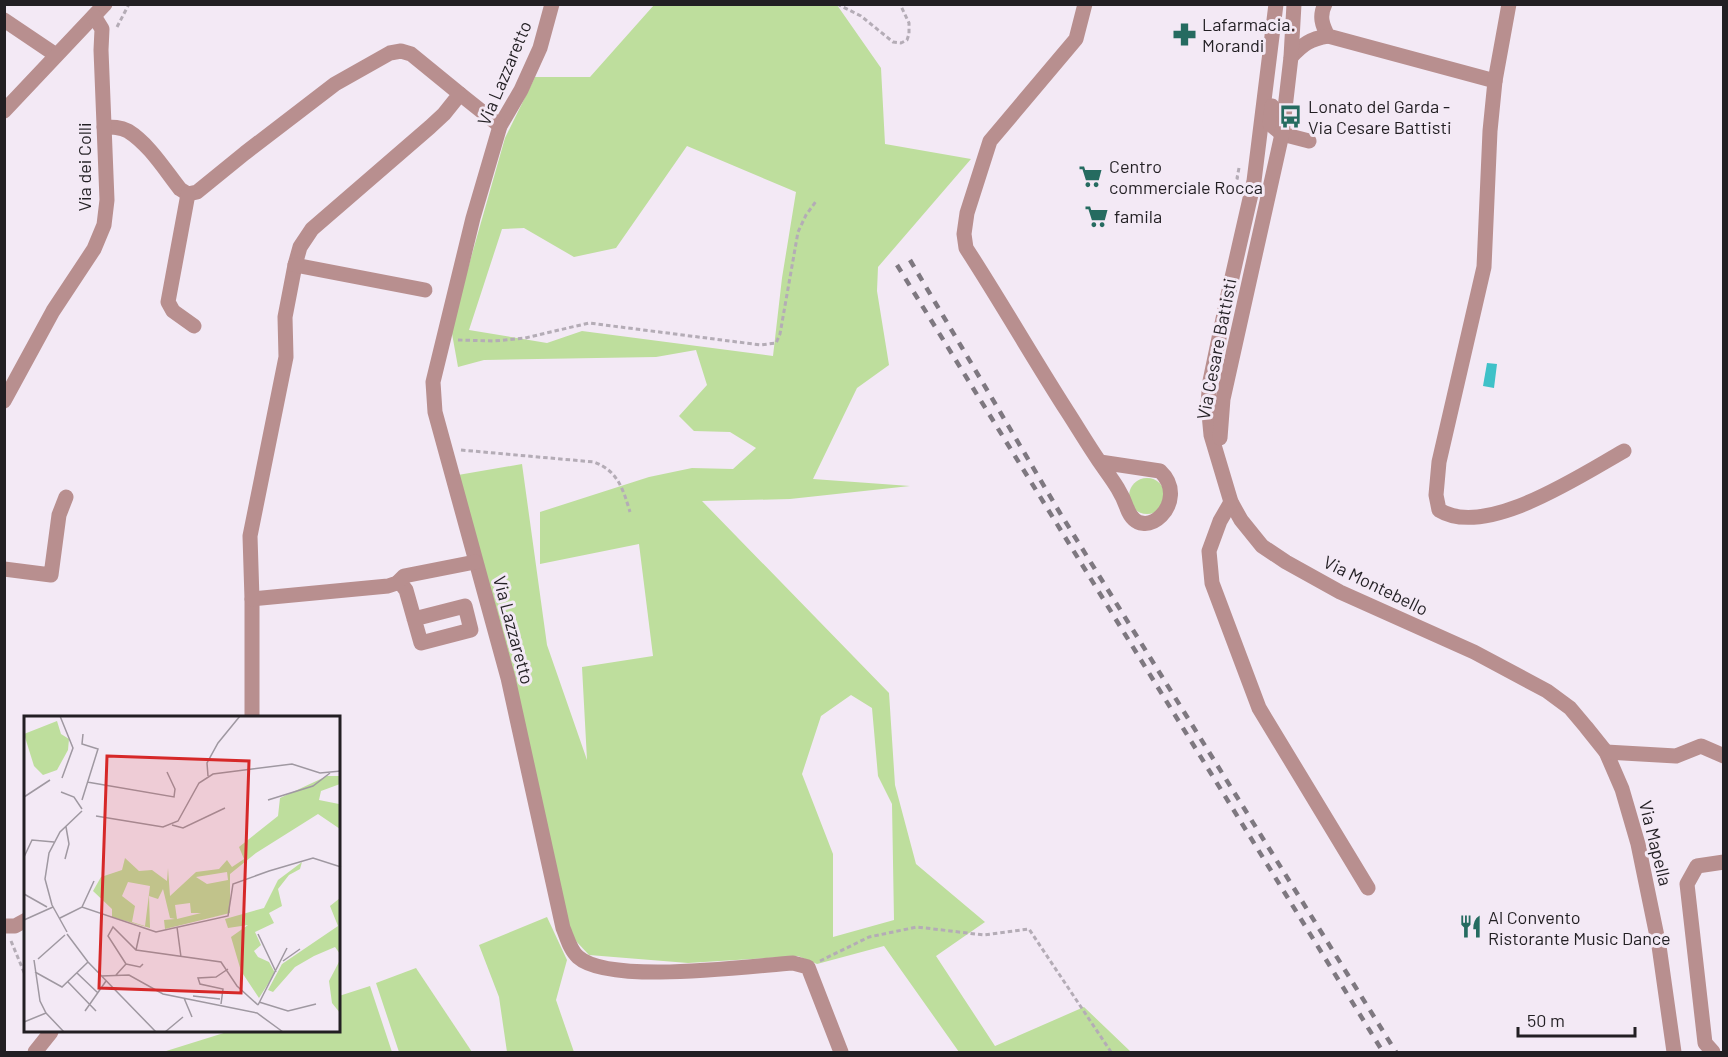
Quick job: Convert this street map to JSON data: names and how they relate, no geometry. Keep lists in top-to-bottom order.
{
  "streets": {
    "street": [
      "Via Lazzaretto",
      "Via dei Colli",
      "Via Cesare Battisti",
      "Via Montebello",
      "Via Mapella"
    ]
  },
  "crossings": [
    ["Via Cesare Battisti", "Via Montebello"],
    ["Via Montebello", "Via Mapella"]
  ],
  "places": {
    "pharmacy": ["Lafarmacia. Morandi"],
    "bus stop": ["Lonato del Garda - Via Cesare Battisti"],
    "supermarket": ["Centro commerciale Rocca", "famila"],
    "restaurant": ["Al Convento Ristorante Music Dance"]
  },
  "scale_bar": "50 m"
}
